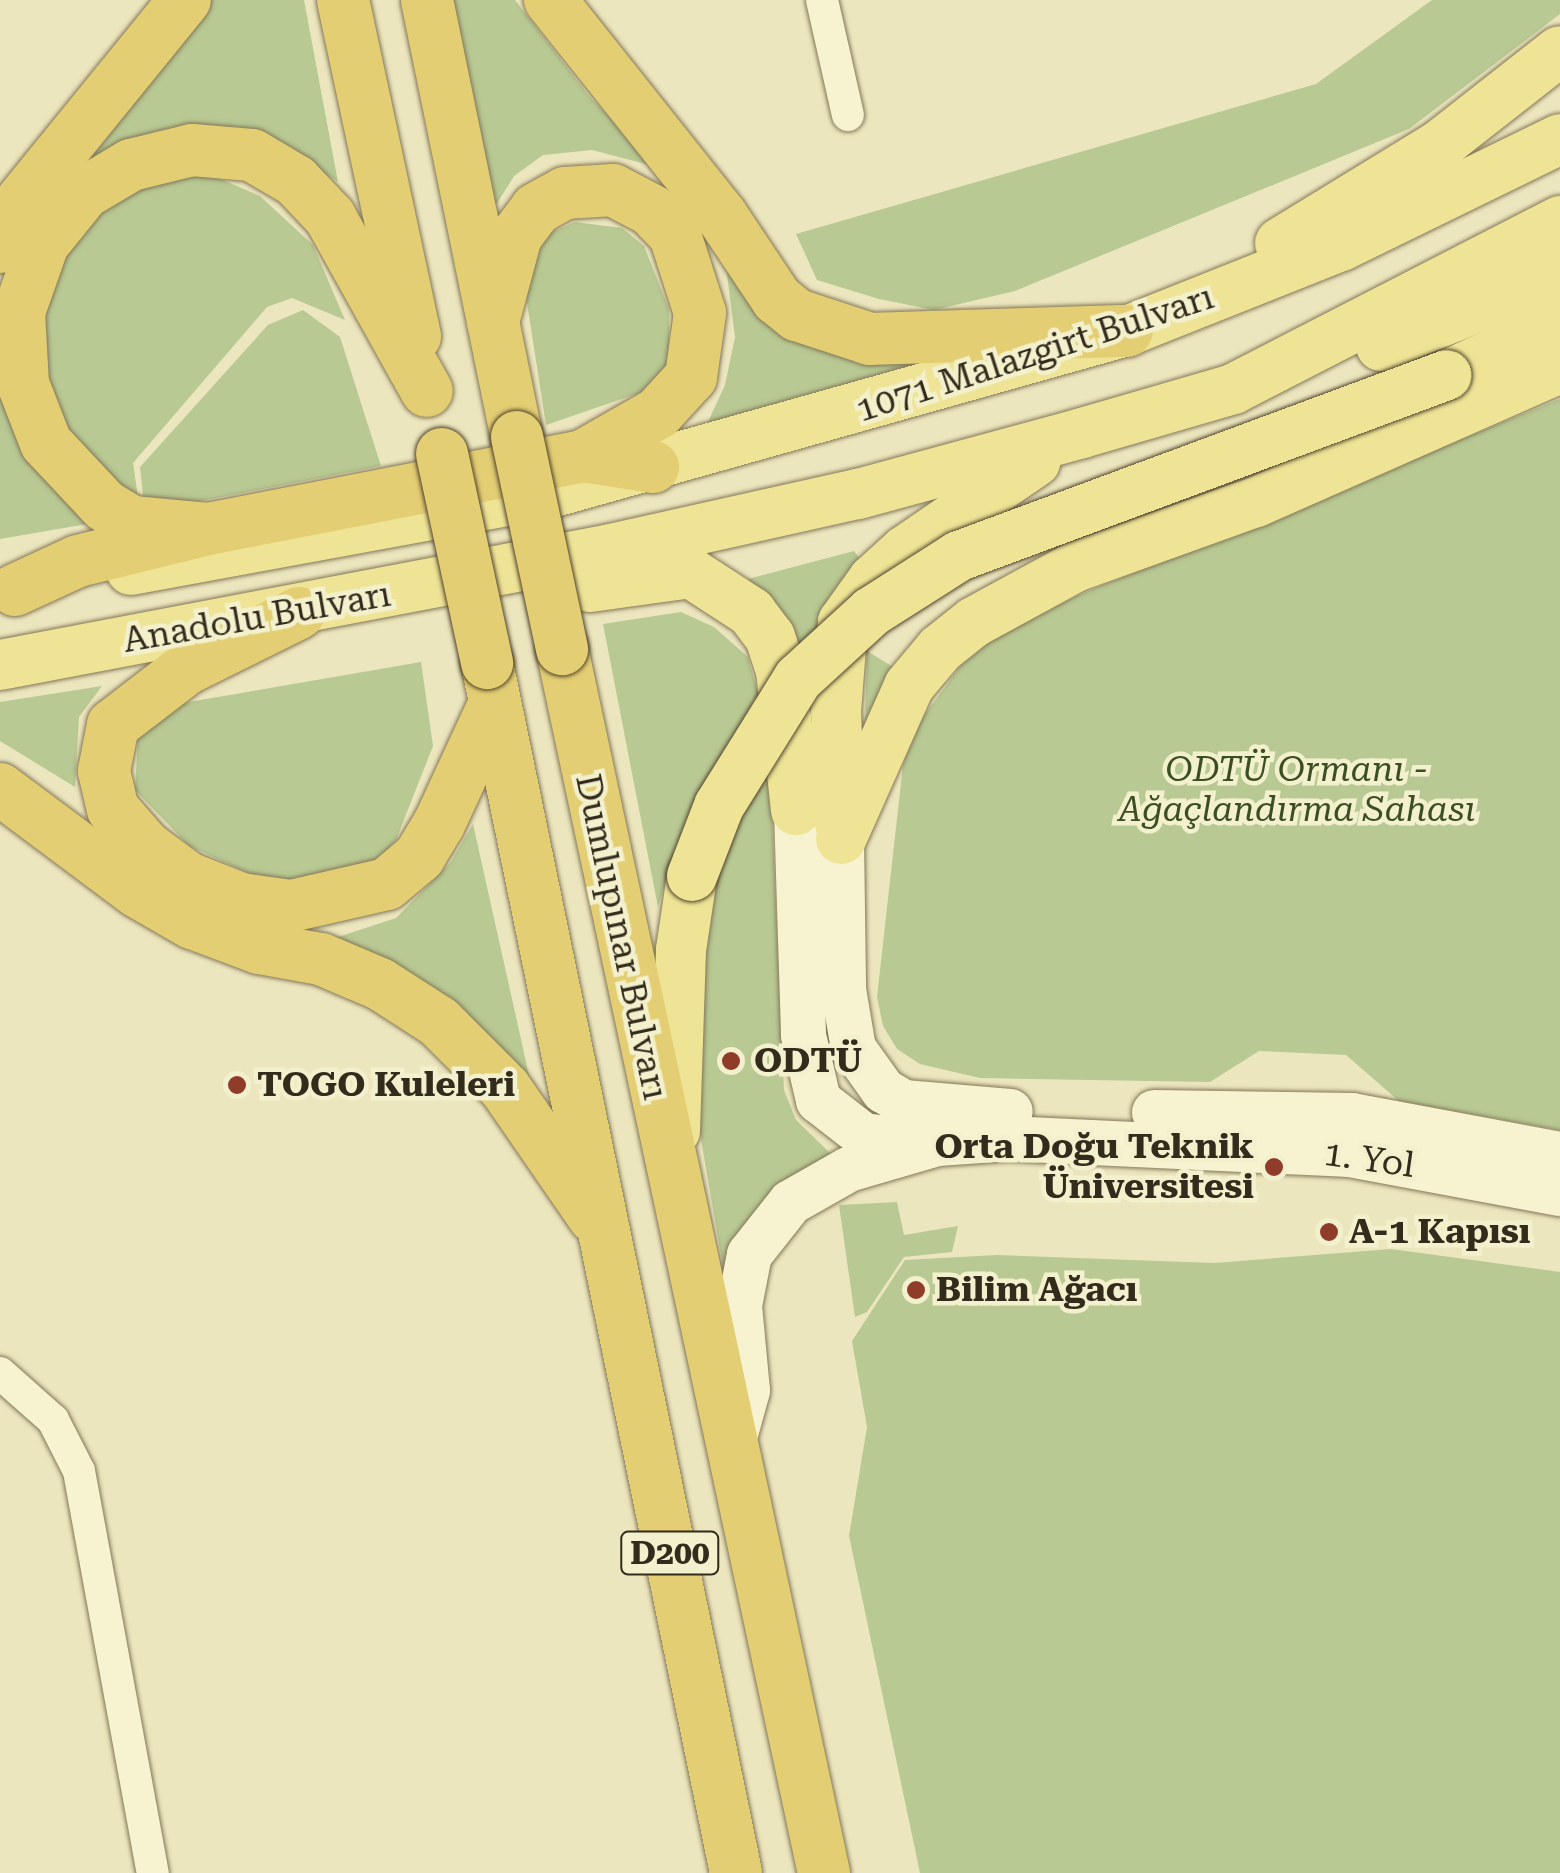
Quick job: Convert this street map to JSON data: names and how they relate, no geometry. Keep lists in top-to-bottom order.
{
  "streets": {
    "highway": ["Dumlupınar Bulvarı", "D200"],
    "main road": ["1071 Malazgirt Bulvarı", "Anadolu Bulvarı", "1. Yol"]
  },
  "crossings": [
    ["1071 Malazgirt Bulvarı", "Anadolu Bulvarı"]
  ],
  "parks": ["ODTÜ Ormanı - Ağaçlandırma Sahası"],
  "places": [
    "ODTÜ",
    "TOGO Kuleleri",
    "Orta Doğu Teknik Üniversitesi",
    "A-1 Kapısı",
    "Bilim Ağacı"
  ]
}
